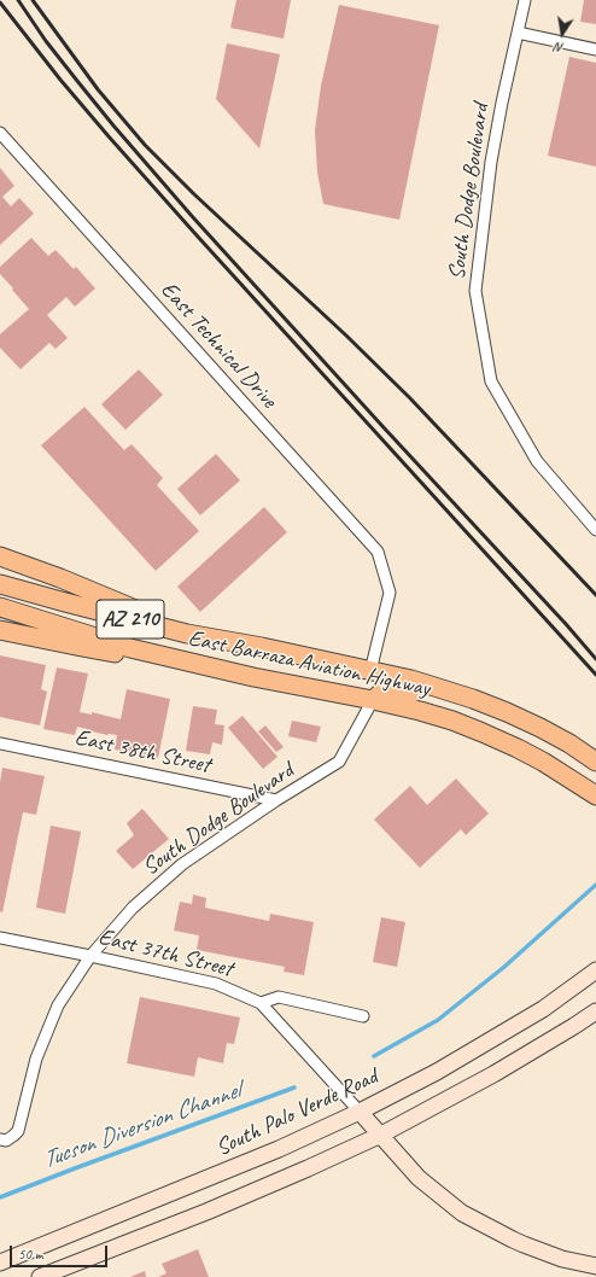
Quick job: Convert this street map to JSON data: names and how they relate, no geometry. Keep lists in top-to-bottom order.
{
  "streets": {
    "main road": ["AZ 210", "East Barraza Aviation Highway", "South Palo Verde Road"],
    "street": [
      "South Dodge Boulevard",
      "East Technical Drive",
      "East 38th Street",
      "East 37th Street"
    ]
  },
  "crossings": [
    ["South Dodge Boulevard", "East Barraza Aviation Highway"],
    ["South Dodge Boulevard", "East 38th Street"],
    ["South Dodge Boulevard", "East 37th Street"],
    ["East Technical Drive", "East Barraza Aviation Highway"],
    ["East 37th Street", "South Palo Verde Road"]
  ],
  "water": ["Tucson Diversion Channel"],
  "scale_bar": "50 m",
  "north": "bottom"
}
